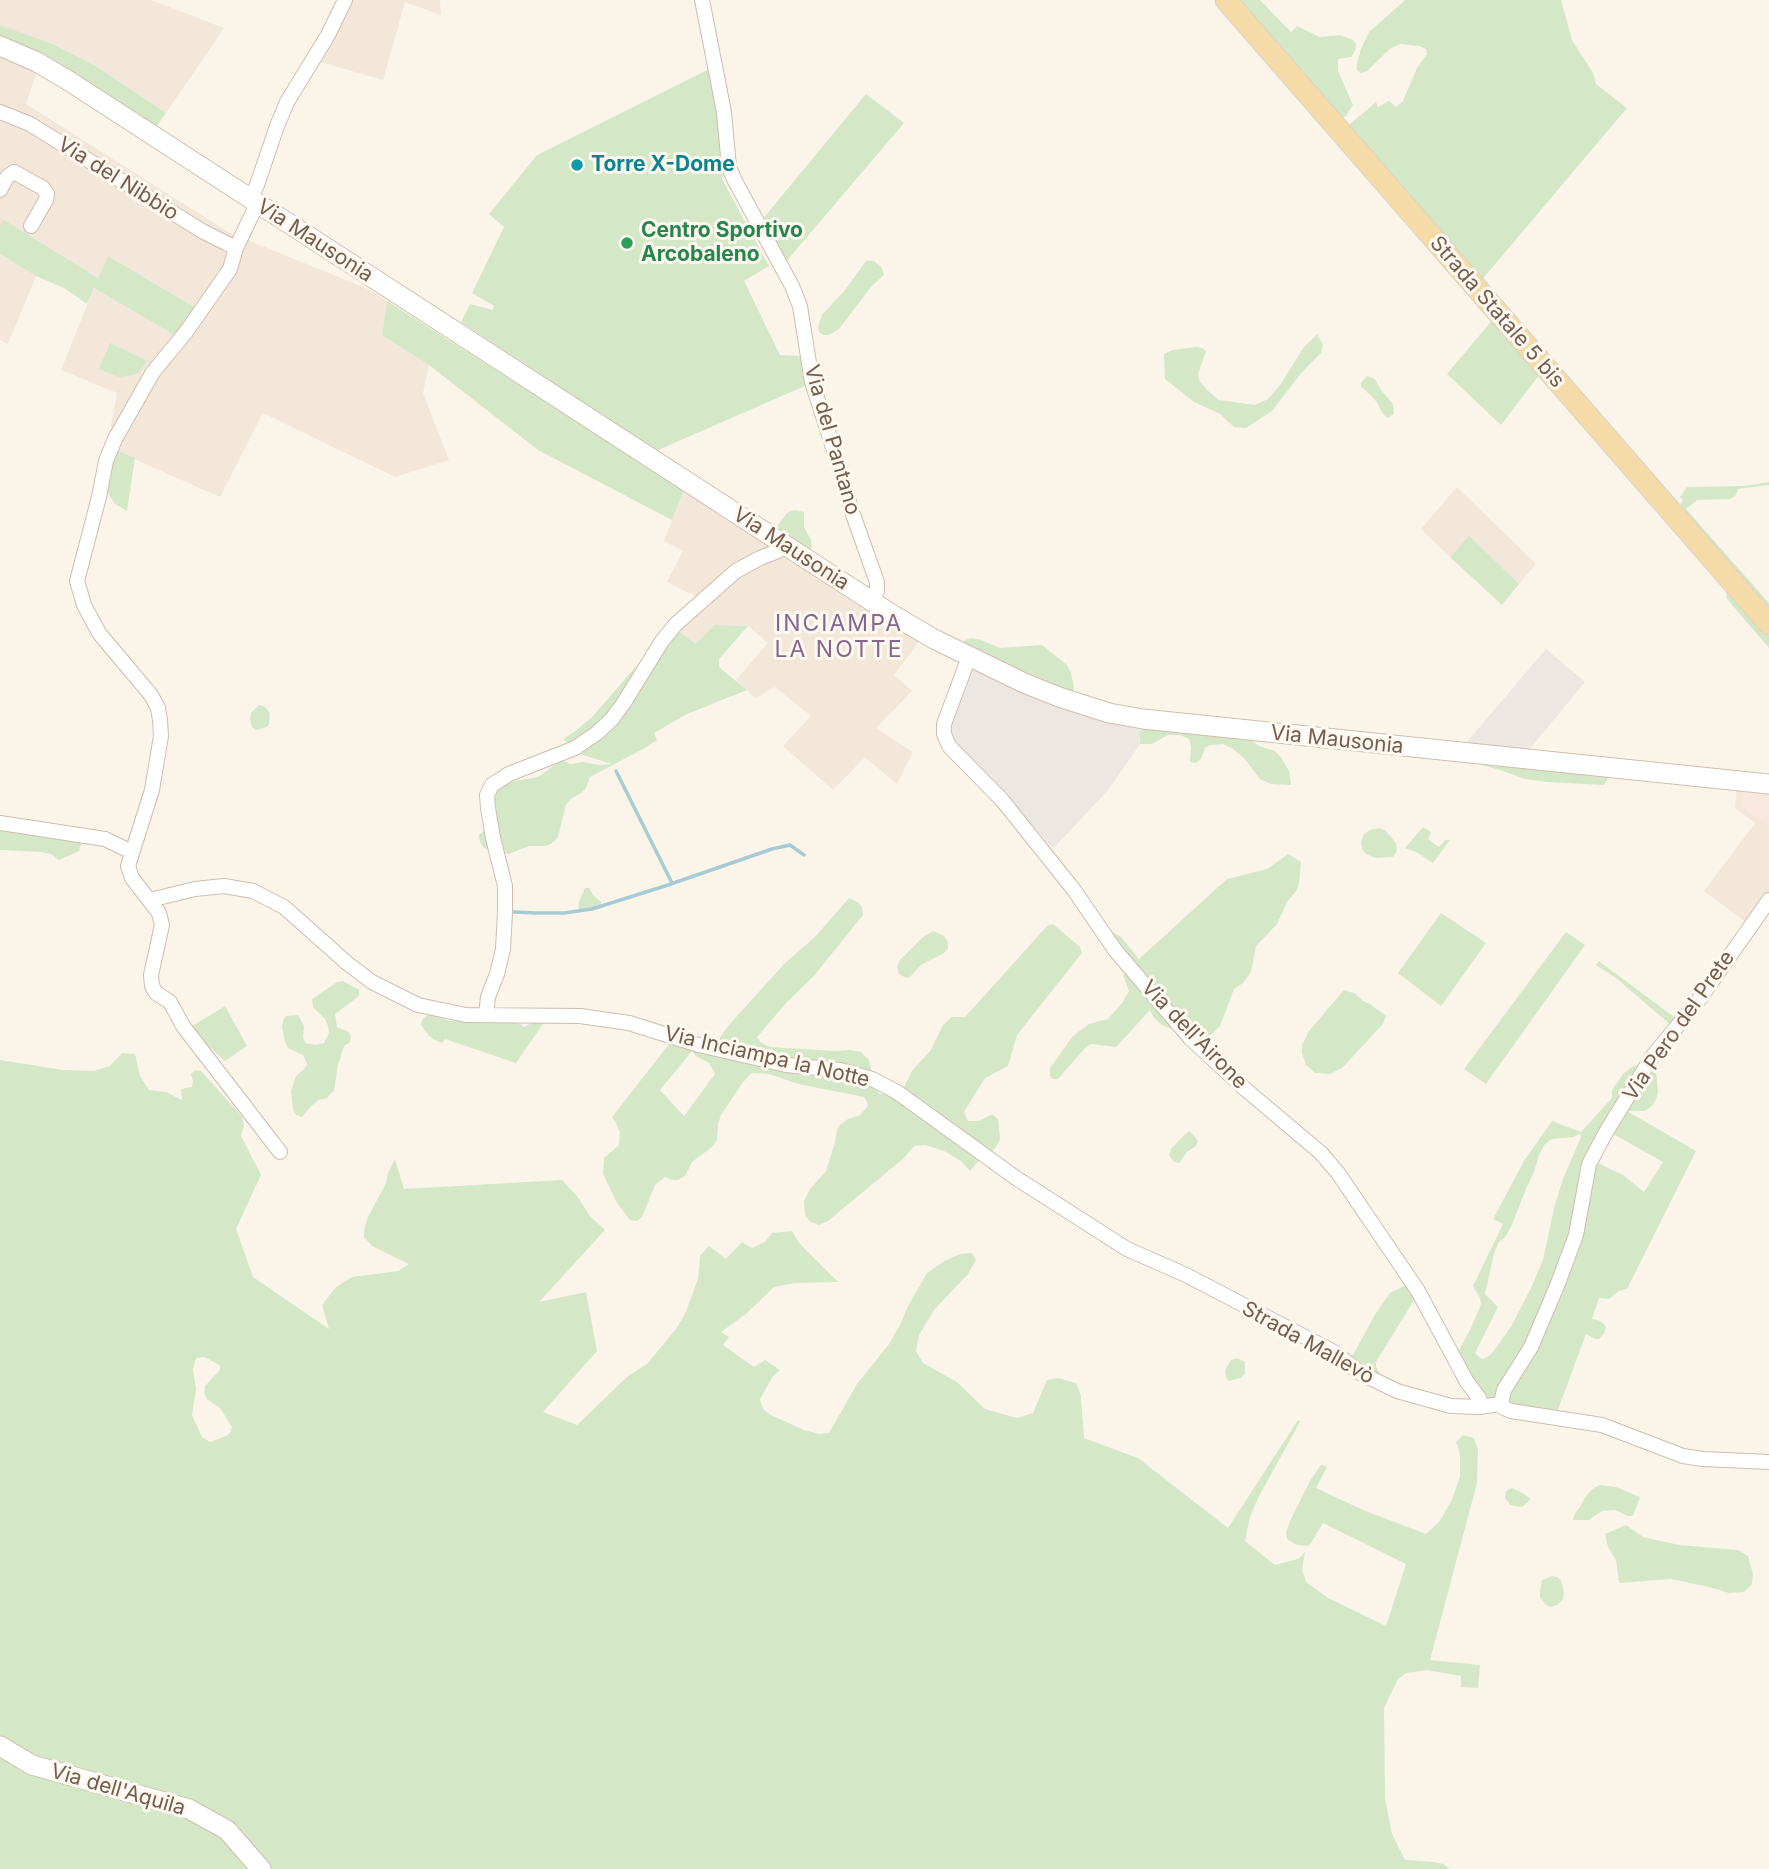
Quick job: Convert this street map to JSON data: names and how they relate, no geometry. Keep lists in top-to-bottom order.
{
  "streets": {
    "main road": ["Via Mausonia", "Strada Statale 5 bis", "Via dell'Aquila"],
    "street": [
      "Via del Nibbio",
      "Via del Pantano",
      "Via Pero del Prete",
      "Via dell'Airone",
      "Via Inciampa la Notte",
      "Strada Mallevò"
    ]
  },
  "crossings": [
    ["Via Mausonia", "Via del Pantano"],
    ["Via Mausonia", "Via dell'Airone"],
    ["Via Pero del Prete", "Strada Mallevò"],
    ["Via dell'Airone", "Strada Mallevò"],
    ["Via Inciampa la Notte", "Strada Mallevò"]
  ],
  "districts": ["INCIAMPA LA NOTTE"],
  "places": ["Torre X-Dome", "Centro Sportivo Arcobaleno"]
}
